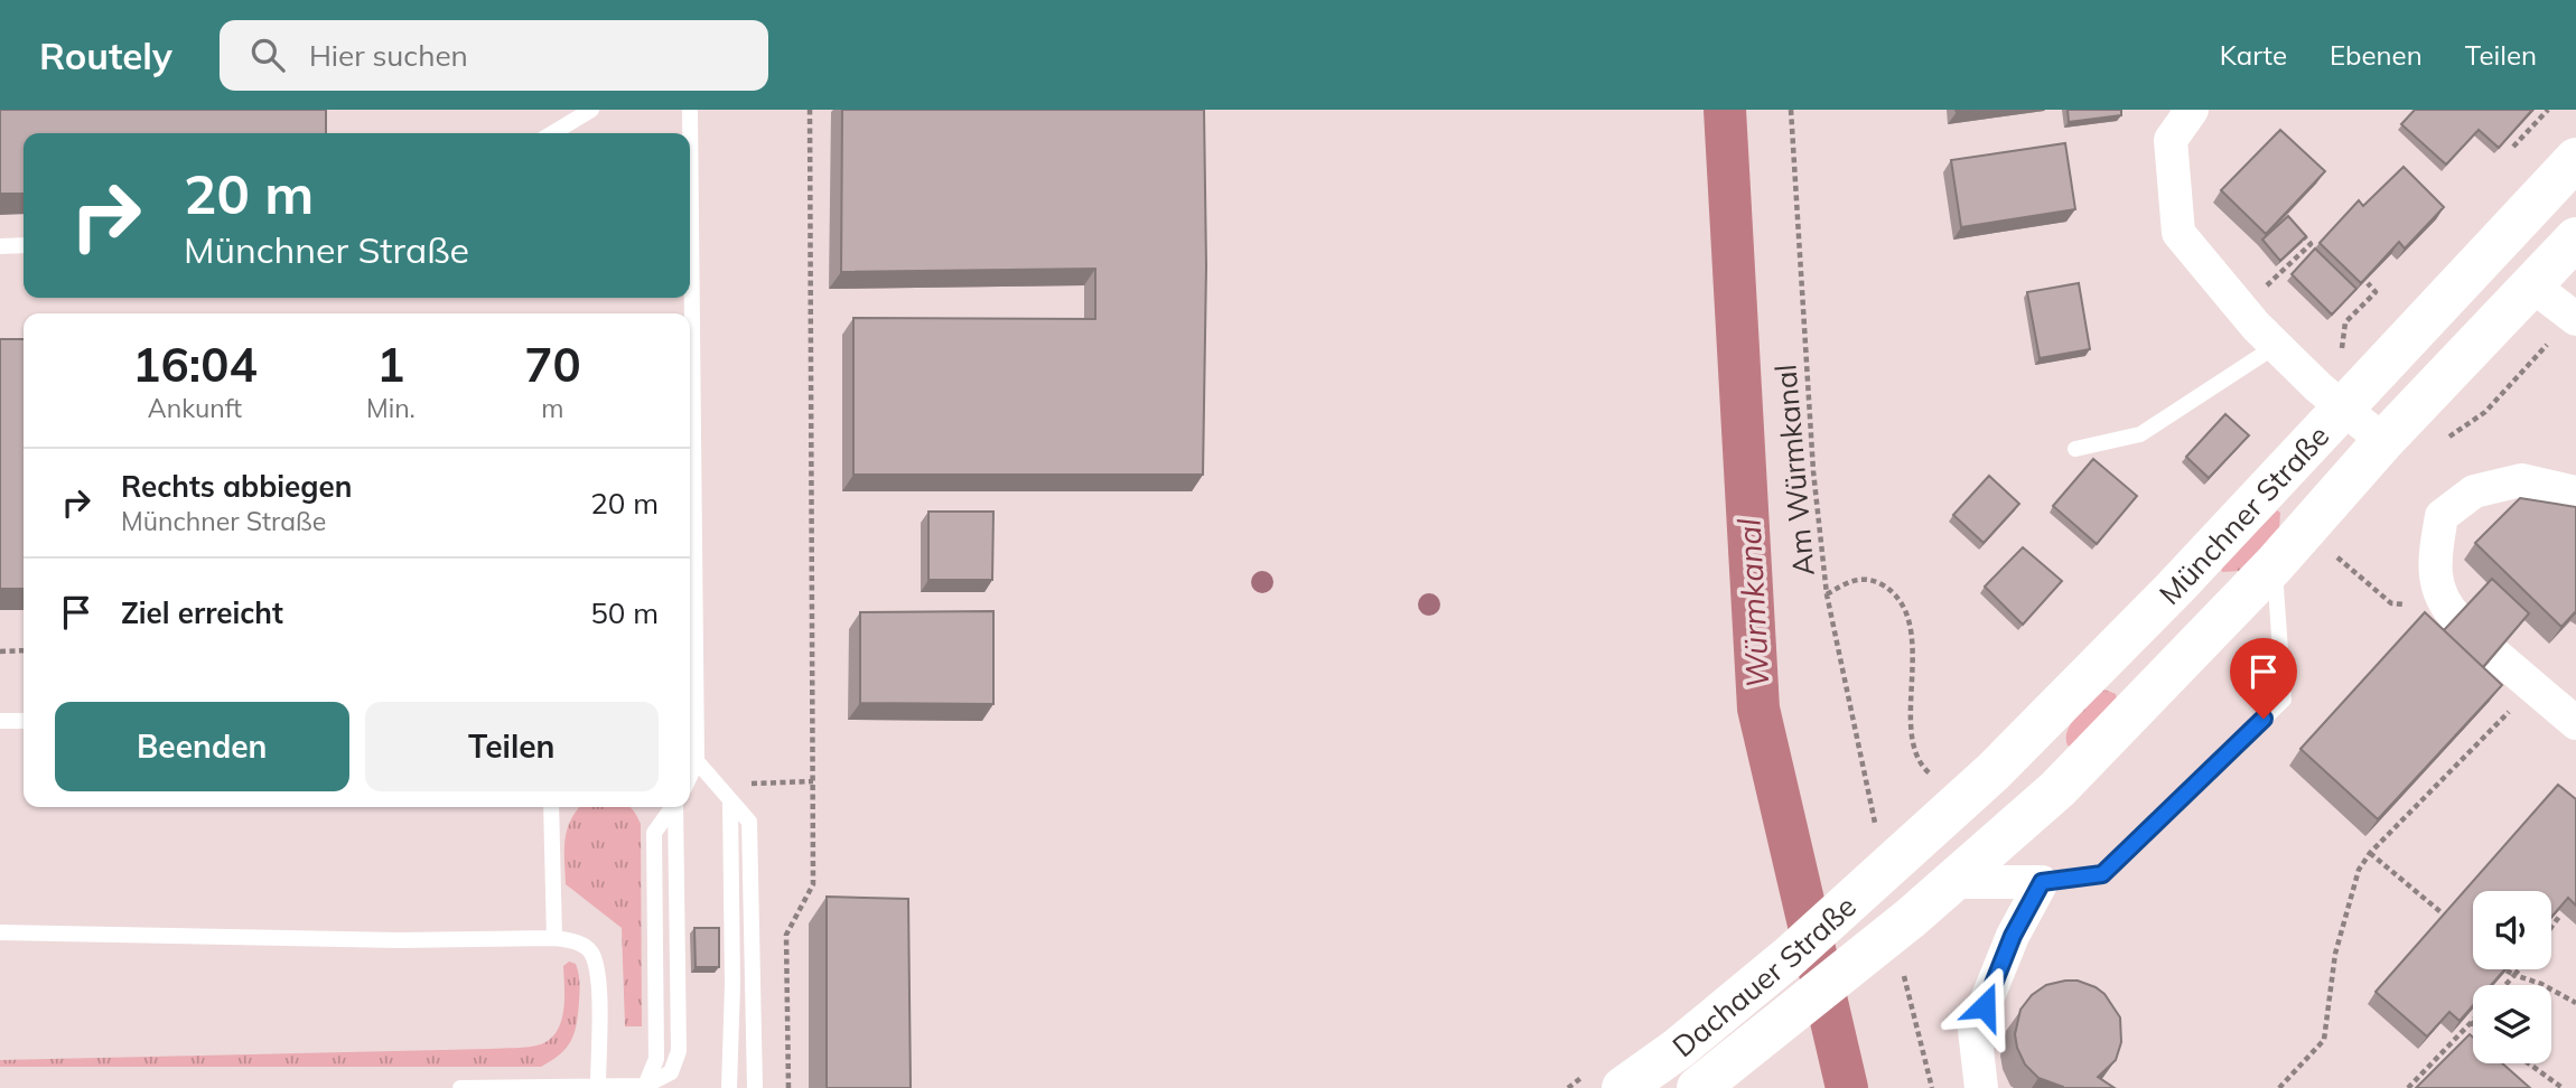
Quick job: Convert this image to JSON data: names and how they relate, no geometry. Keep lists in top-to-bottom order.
{
  "streets": {
    "main road": ["Münchner Straße", "Dachauer Straße"],
    "path": ["Am Würmkanal"]
  },
  "crossings": [
    ["Münchner Straße", "Dachauer Straße"]
  ],
  "water": ["Würmkanal"],
  "page": {
    "header": "Routely",
    "search": "Hier suchen",
    "nav": ["Karte", "Ebenen", "Teilen"],
    "turn": ["20 m", "Münchner Straße"],
    "eta": [
      "16:04",
      "Ankunft",
      "1",
      "Min.",
      "70",
      "m"
    ],
    "list": [
      {
        "name": "Rechts abbiegen",
        "note": "Münchner Straße",
        "value": "20 m"
      },
      {
        "name": "Ziel erreicht",
        "value": "50 m"
      }
    ],
    "buttons": ["Beenden", "Teilen"]
  }
}
